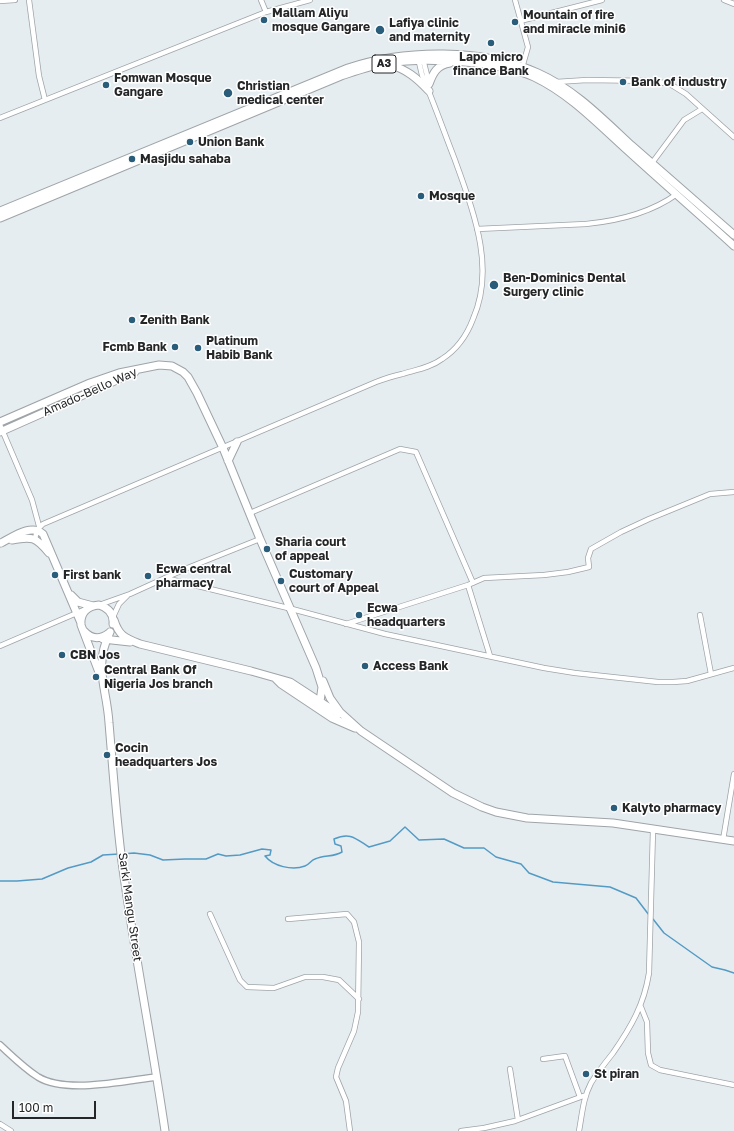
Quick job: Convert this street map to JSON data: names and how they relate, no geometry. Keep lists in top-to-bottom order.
{
  "streets": {
    "main road": ["A3", "Amado-Bello Way", "Sarki Mangu Street"]
  },
  "places": [
    "Mallam Aliyu mosque Gangare",
    "Mountain of fire and miracle mini6",
    "Lafiya clinic and maternity",
    "Lapo micro finance Bank",
    "Bank of industry",
    "Fomwan Mosque Gangare",
    "Christian medical center",
    "Union Bank",
    "Masjidu sahaba",
    "Mosque",
    "Ben-Dominics Dental Surgery clinic",
    "Zenith Bank",
    "Fcmb Bank",
    "Platinum Habib Bank",
    "Sharia court of appeal",
    "First bank",
    "Ecwa central pharmacy",
    "Customary court of Appeal",
    "Ecwa headquarters",
    "CBN Jos",
    "Access Bank",
    "Central Bank Of Nigeria Jos branch",
    "Cocin headquarters Jos",
    "Kalyto pharmacy",
    "St piran"
  ],
  "scale_bar": "100 m"
}
